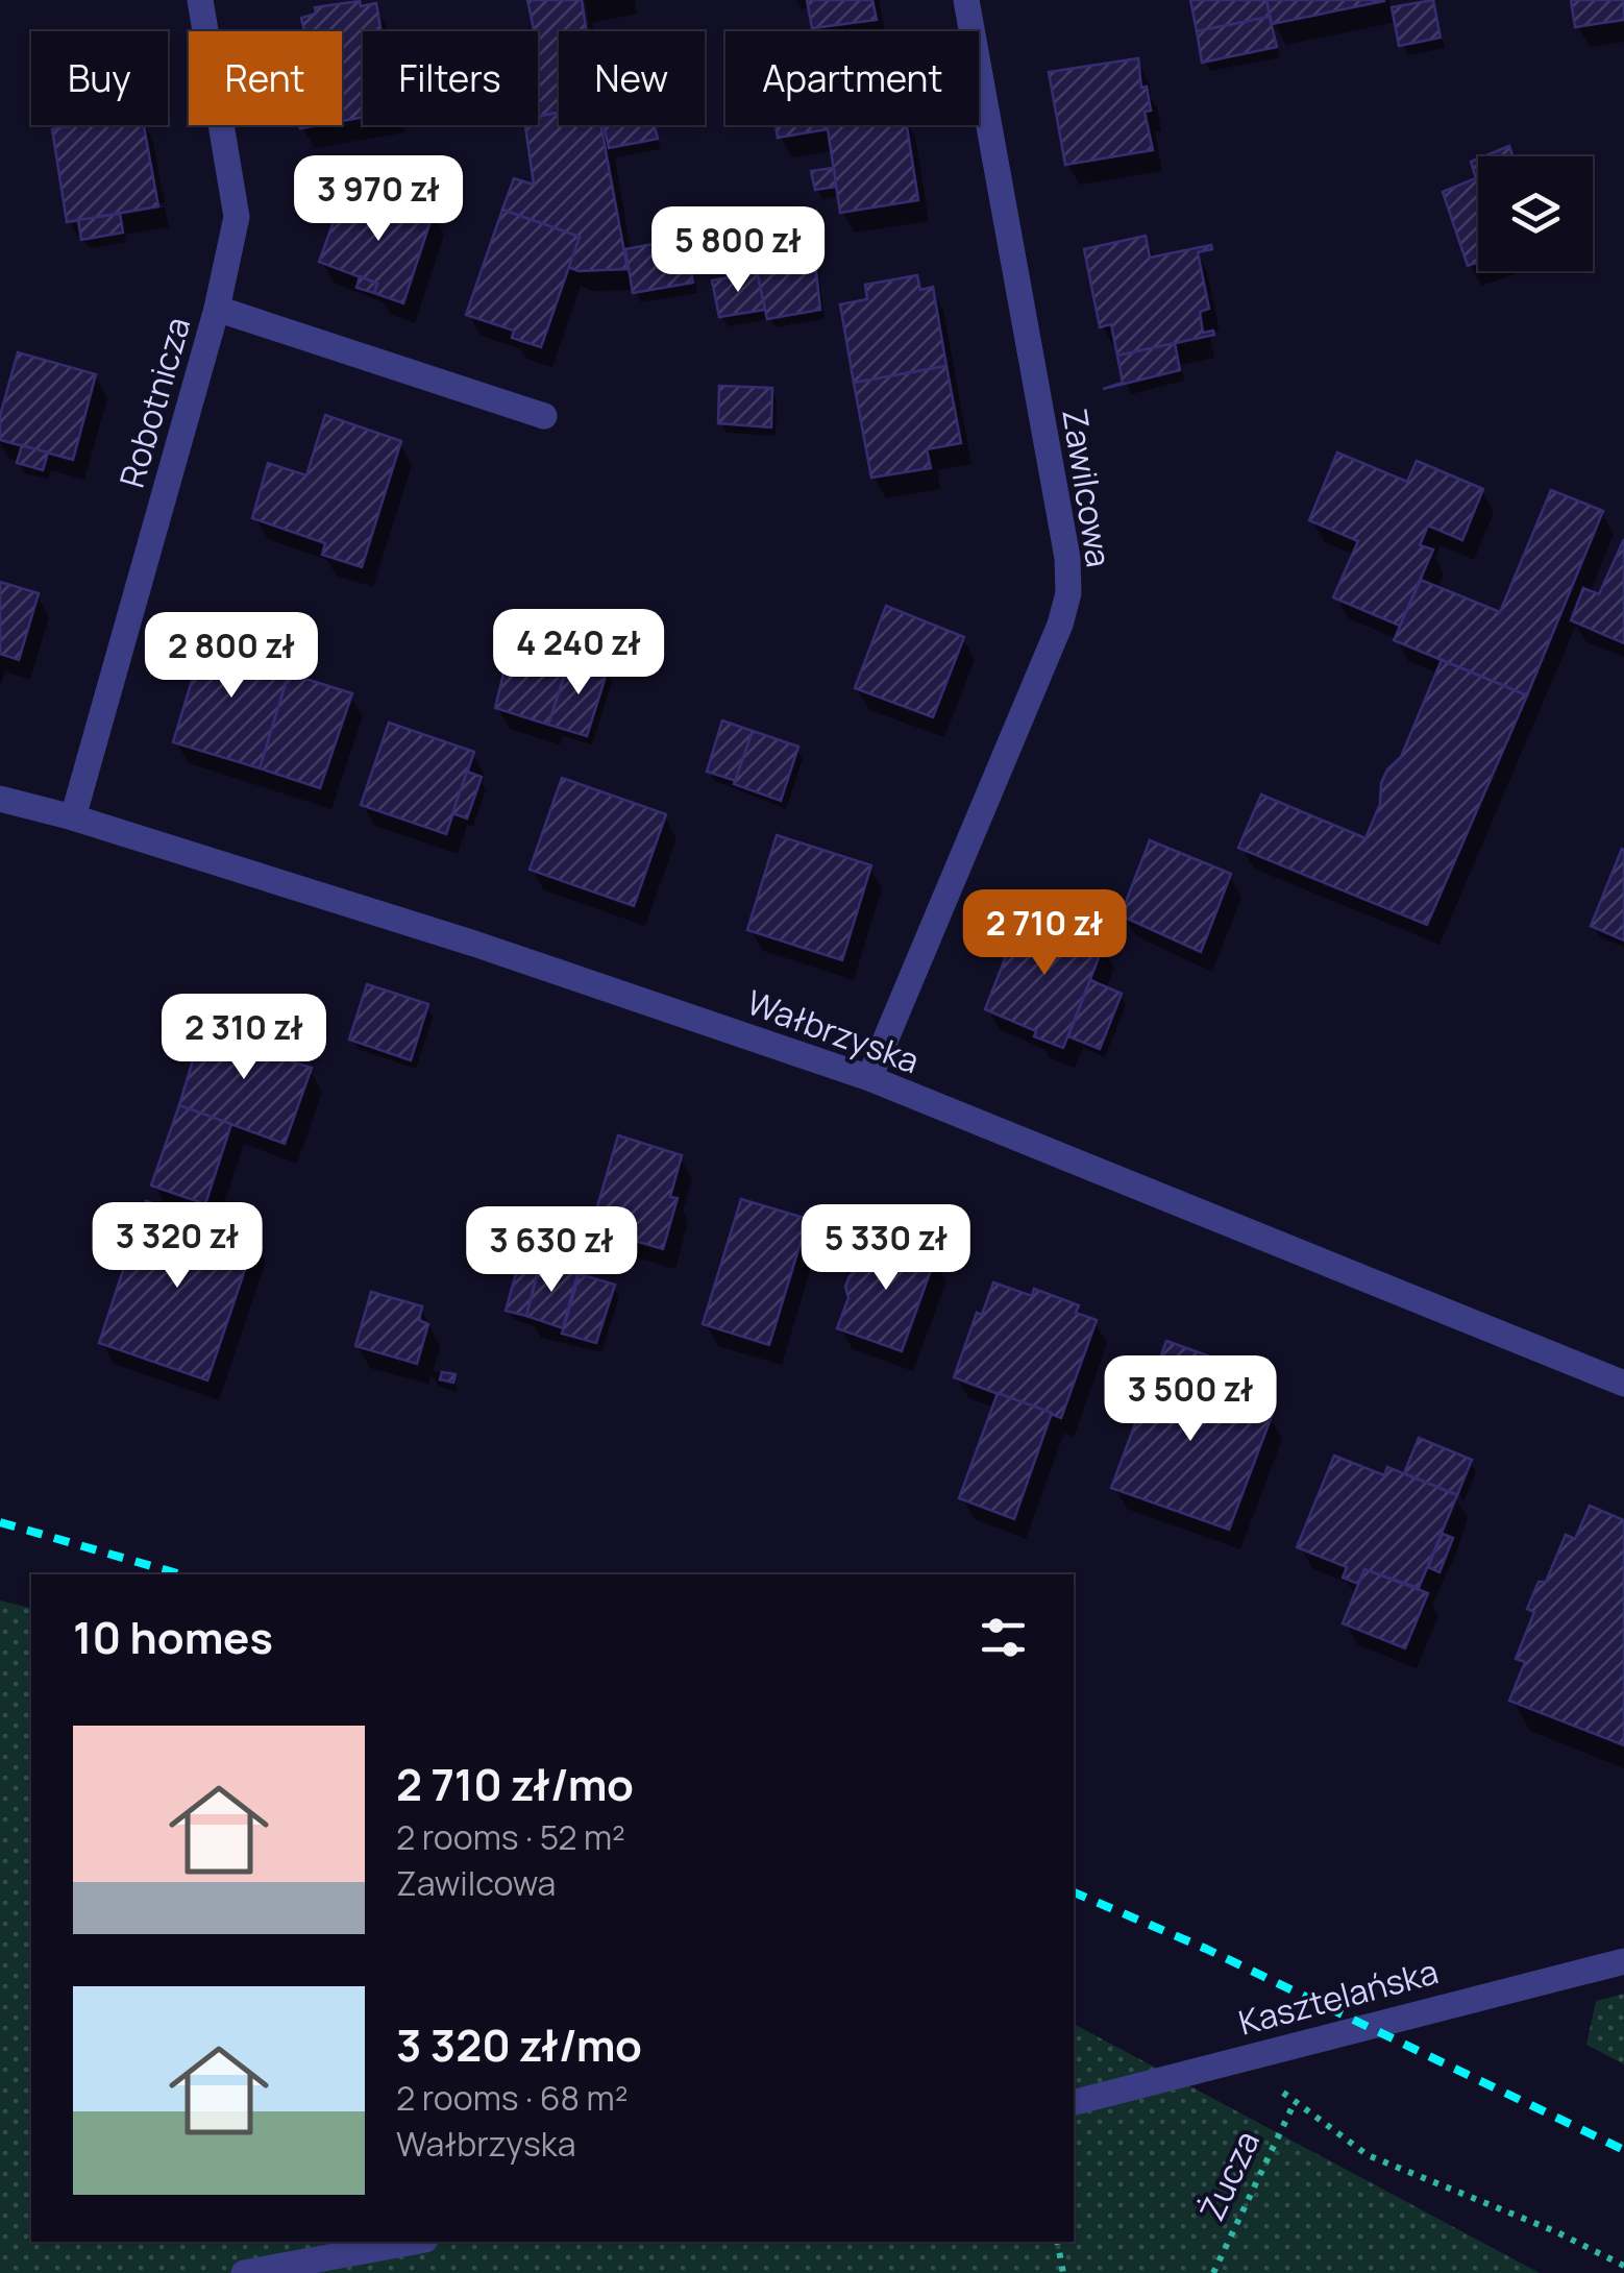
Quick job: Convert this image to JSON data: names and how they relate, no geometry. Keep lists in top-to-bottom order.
{
  "streets": {
    "street": [
      "Robotnicza",
      "Zawilcowa",
      "Wałbrzyska",
      "Kasztelańska"
    ],
    "path": ["Żucza"]
  },
  "crossings": [
    ["Robotnicza", "Wałbrzyska"],
    ["Zawilcowa", "Wałbrzyska"]
  ],
  "page": {
    "chip": [
      "Buy",
      "Rent",
      "Filters",
      "New",
      "Apartment"
    ],
    "price": [
      "3 970 zł",
      "5 800 zł",
      "4 240 zł",
      "2 800 zł",
      "2 710 zł",
      "2 310 zł",
      "3 320 zł",
      "5 330 zł",
      "3 630 zł",
      "3 500 zł"
    ],
    "heading": "10 homes",
    "list": [
      {
        "name": "2 710 zł/mo",
        "note": "2 rooms · 52 m² · Zawilcowa"
      },
      {
        "name": "3 320 zł/mo",
        "note": "2 rooms · 68 m² · Wałbrzyska"
      }
    ]
  }
}
